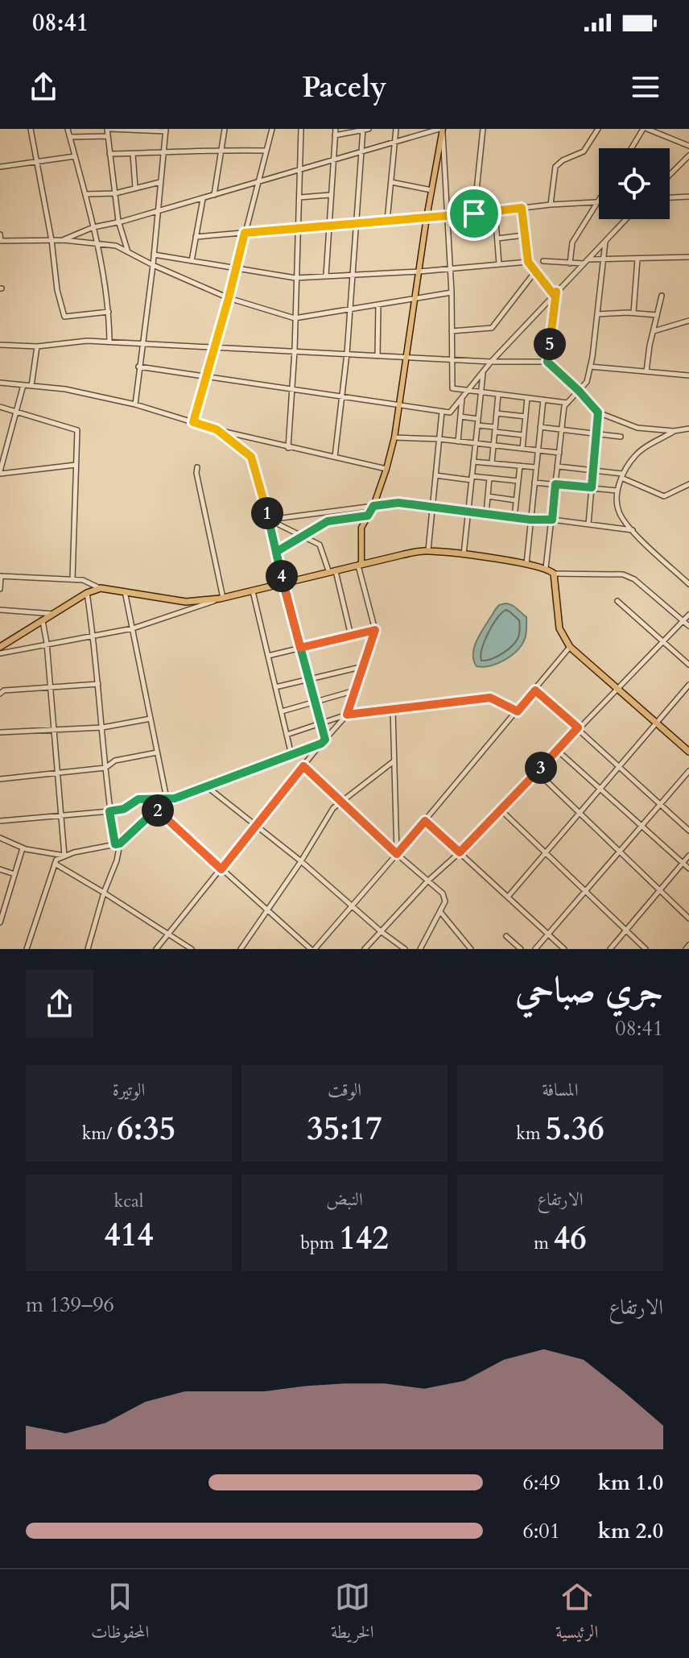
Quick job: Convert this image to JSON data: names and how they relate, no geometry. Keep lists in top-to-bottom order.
{
  "page": {
    "status": "08:41",
    "header": "Pacely",
    "pins": [
      "5",
      "1",
      "4",
      "3",
      "2"
    ],
    "heading": ["جري صباحي", "08:41"],
    "stats": [
      ["المسافة", "5.36 km"],
      ["الوقت", "35:17"],
      ["الوتيرة", "6:35 /km"],
      ["الارتفاع", "46 m"],
      ["النبض", "142 bpm"],
      ["kcal", "414"]
    ],
    "chart": ["الارتفاع", "96–139 m"],
    "list": [
      {
        "name": "1.0 km",
        "note": "6:49"
      },
      {
        "name": "2.0 km",
        "note": "6:01"
      }
    ],
    "tabs": ["الرئيسية", "الخريطة", "المحفوظات"]
  }
}
